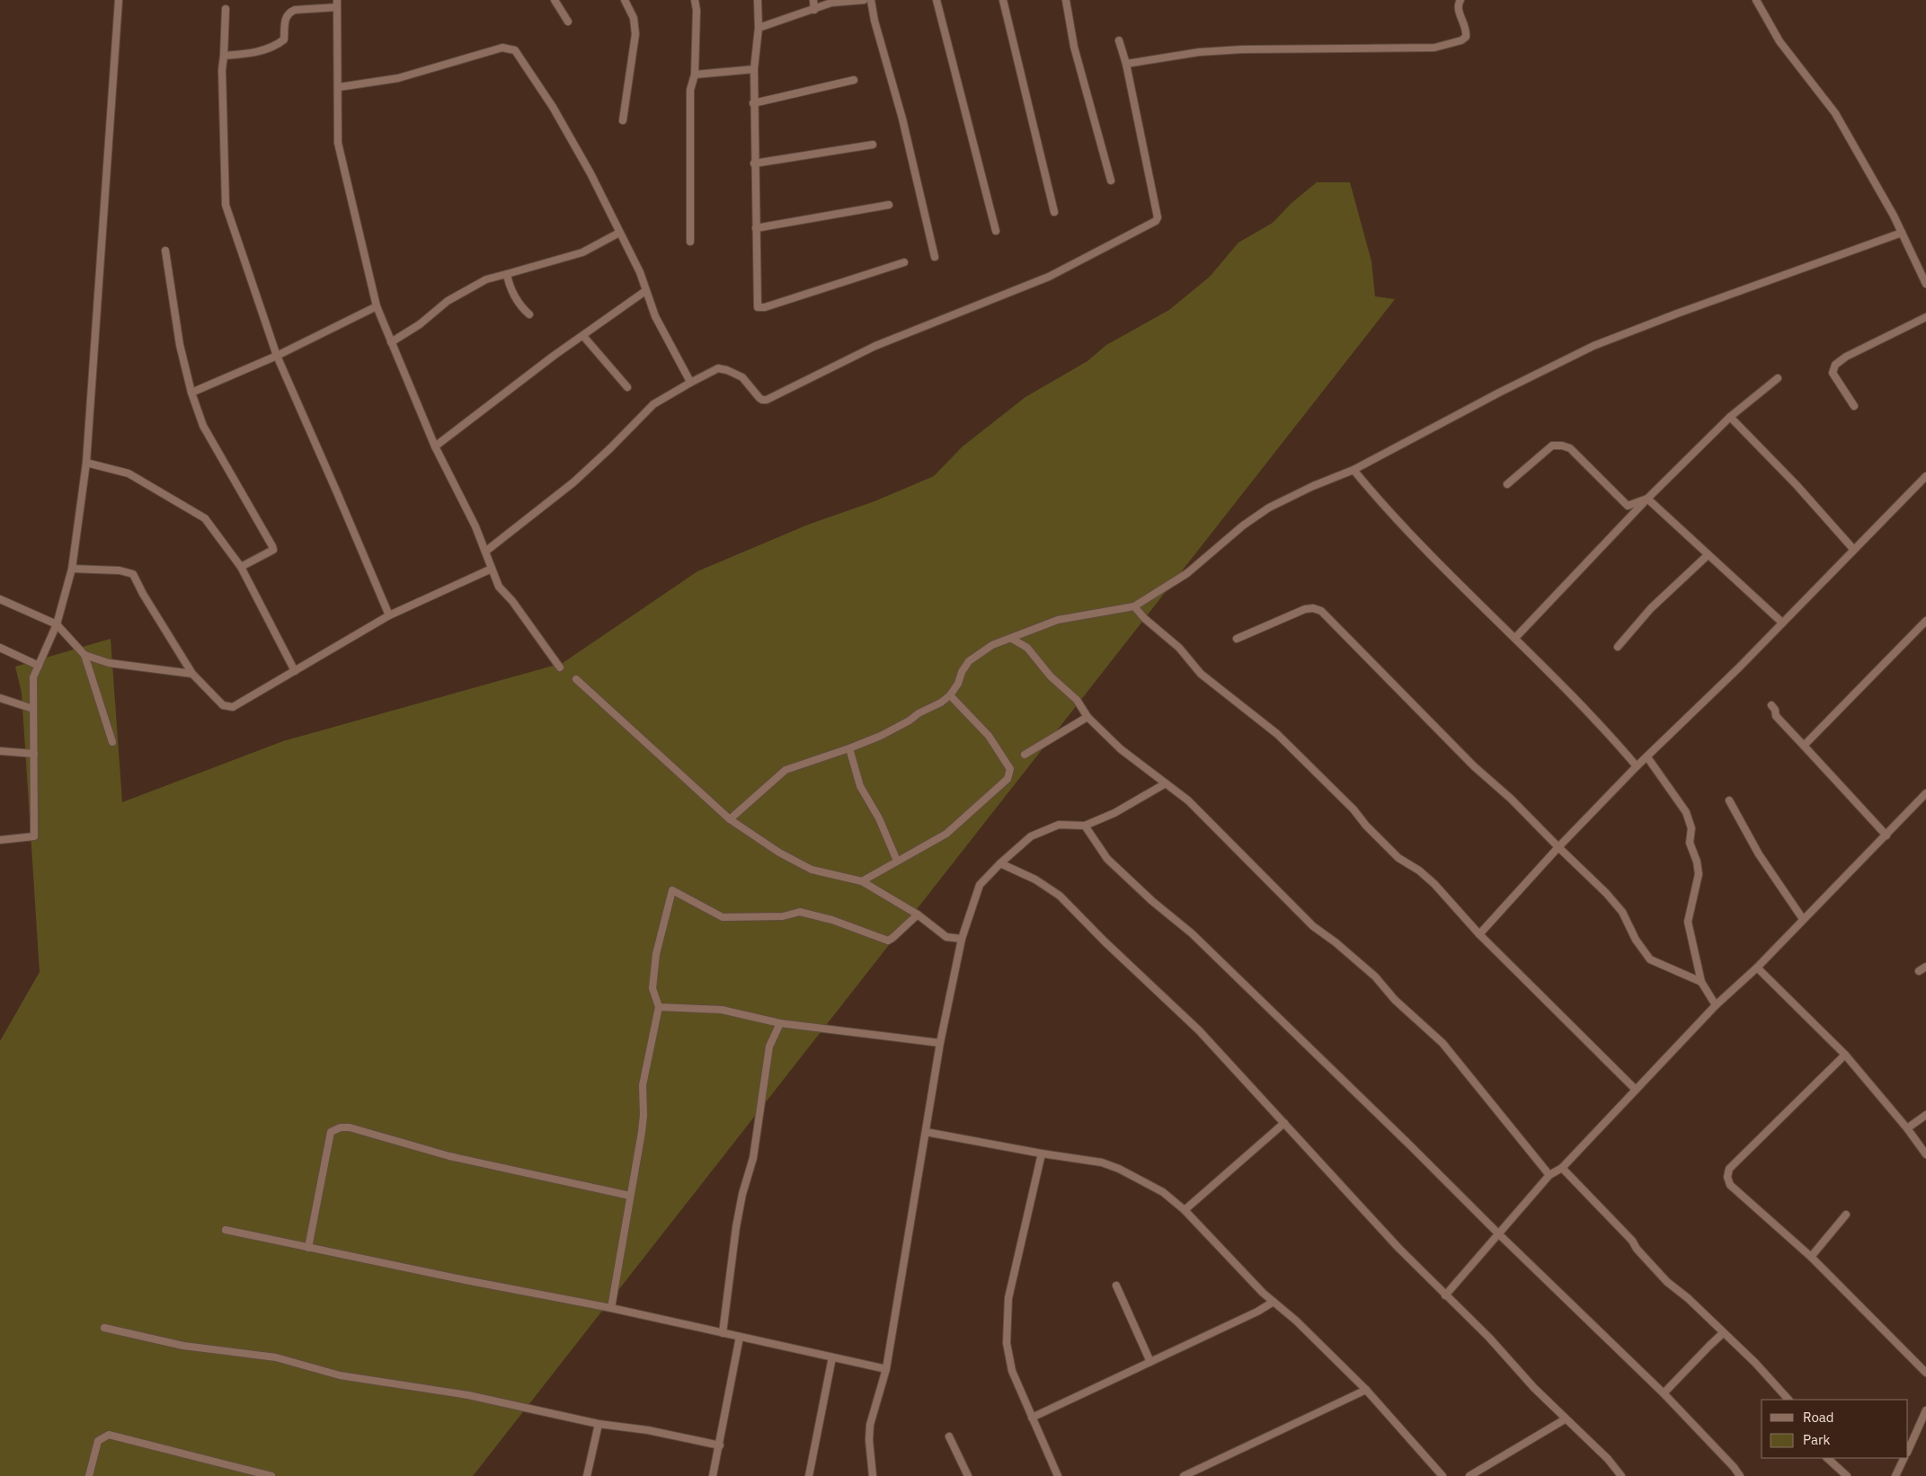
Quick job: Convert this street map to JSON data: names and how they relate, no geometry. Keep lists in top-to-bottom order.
{
  "legend": ["Road", "Park"]
}
